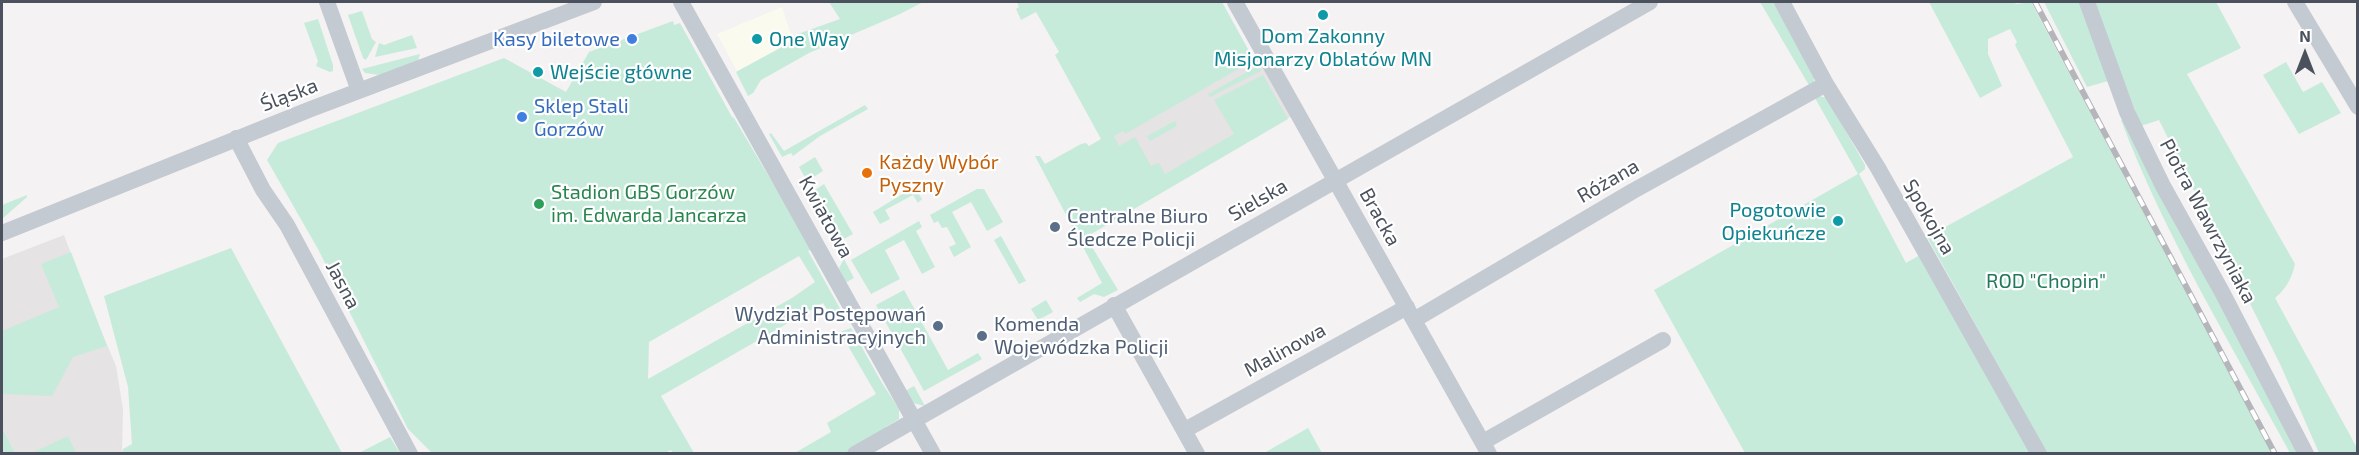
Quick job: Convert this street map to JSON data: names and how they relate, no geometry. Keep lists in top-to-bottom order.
{
  "streets": {
    "street": [
      "Śląska",
      "Różana",
      "Sielska",
      "Kwiatowa",
      "Bracka",
      "Spokojna",
      "Piotra Wawrzyniaka",
      "Jasna",
      "Malinowa"
    ]
  },
  "crossings": [
    ["Śląska", "Jasna"],
    ["Różana", "Bracka"],
    ["Różana", "Spokojna"],
    ["Różana", "Malinowa"],
    ["Sielska", "Kwiatowa"],
    ["Sielska", "Bracka"],
    ["Bracka", "Malinowa"]
  ],
  "parks": ["ROD \"Chopin\""],
  "places": [
    "Dom Zakonny Misjonarzy Oblatów MN",
    "Kasy biletowe",
    "One Way",
    "Wejście główne",
    "Sklep Stali Gorzów",
    "Każdy Wybór Pyszny",
    "Stadion GBS Gorzów im. Edwarda Jancarza",
    "Pogotowie Opiekuńcze",
    "Centralne Biuro Śledcze Policji",
    "Wydział Postępowań Administracyjnych",
    "Komenda Wojewódzka Policji"
  ],
  "north": "top"
}
